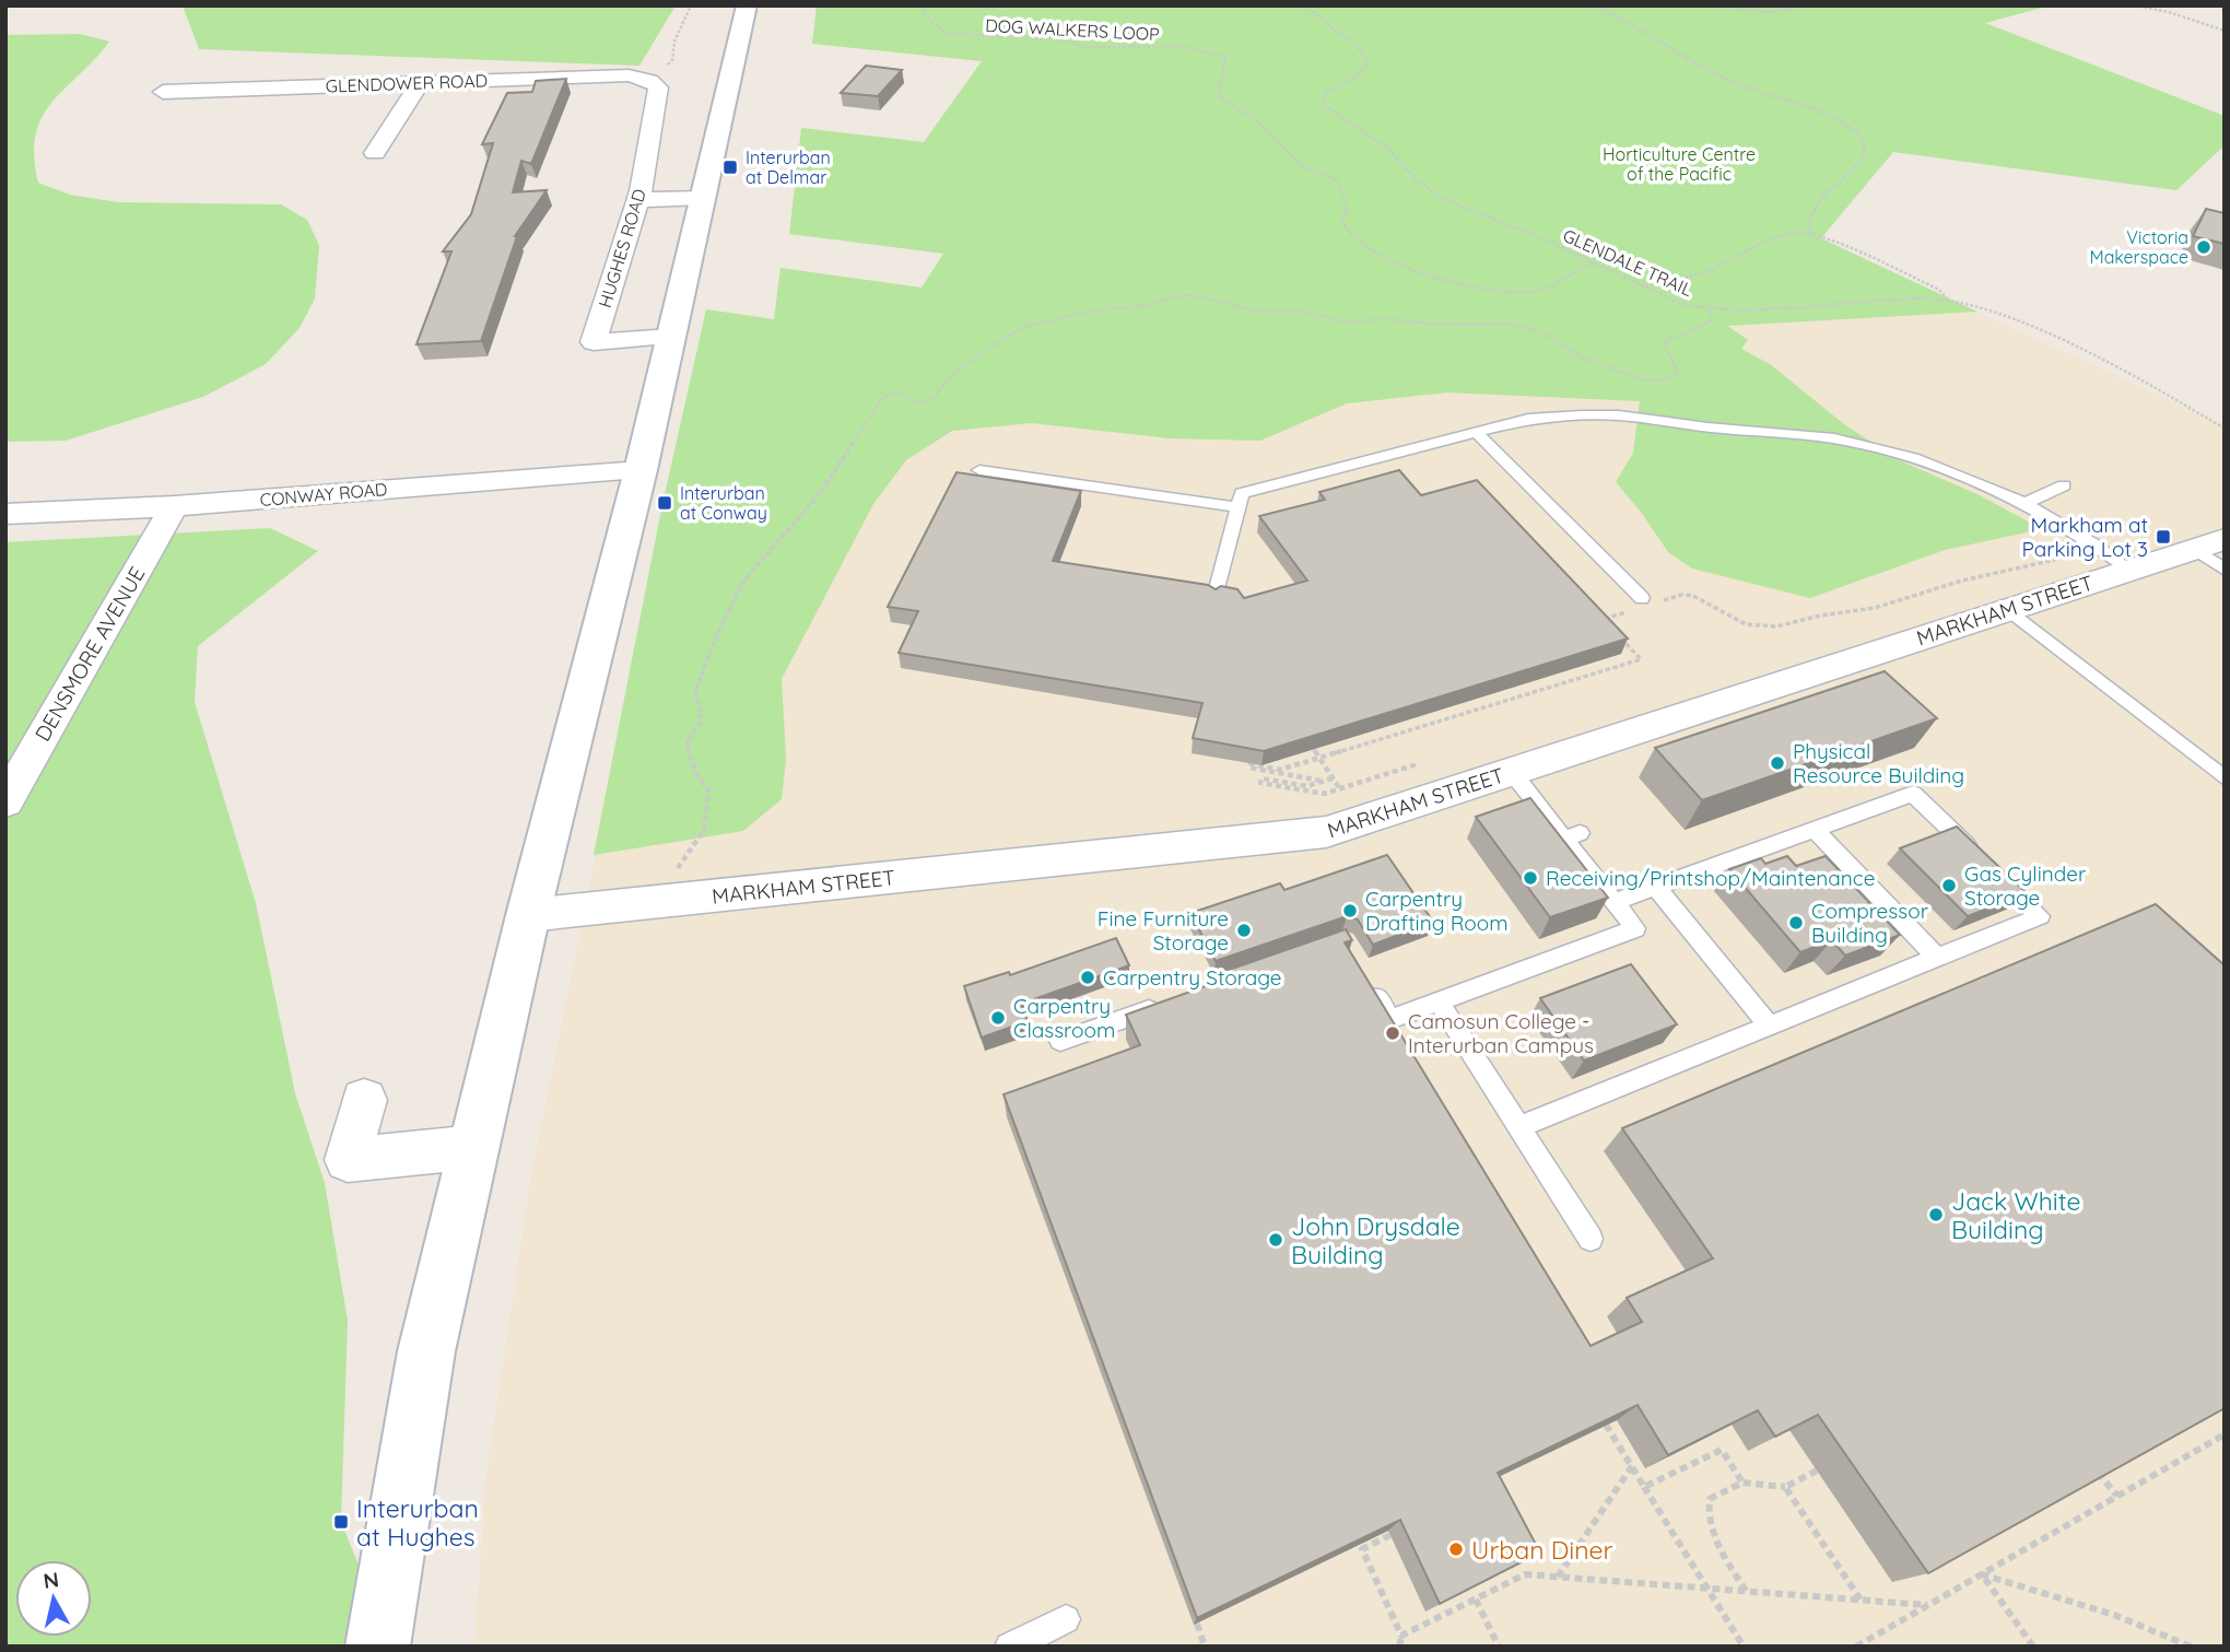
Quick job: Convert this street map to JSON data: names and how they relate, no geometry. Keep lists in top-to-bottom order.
{
  "streets": {
    "street": [
      "GLENDOWER ROAD",
      "HUGHES ROAD",
      "CONWAY ROAD",
      "MARKHAM STREET",
      "DENSMORE AVENUE"
    ],
    "path": ["DOG WALKERS LOOP", "GLENDALE TRAIL"]
  },
  "crossings": [
    ["DOG WALKERS LOOP", "GLENDALE TRAIL"],
    ["GLENDOWER ROAD", "HUGHES ROAD"],
    ["CONWAY ROAD", "DENSMORE AVENUE"]
  ],
  "parks": ["Horticulture Centre of the Pacific"],
  "places": {
    "transit": [
      "Interurban at Delmar",
      "Interurban at Conway",
      "Markham at Parking Lot 3",
      "Interurban at Hughes"
    ],
    "other": [
      "Victoria Makerspace",
      "Physical Resource Building",
      "Receiving/Printshop/Maintenance",
      "Gas Cylinder Storage",
      "Carpentry Drafting Room",
      "Compressor Building",
      "Fine Furniture Storage",
      "Carpentry Storage",
      "Carpentry Classroom",
      "Camosun College - Interurban Campus",
      "Jack White Building",
      "John Drysdale Building",
      "Urban Diner"
    ]
  },
  "north": "top"
}
